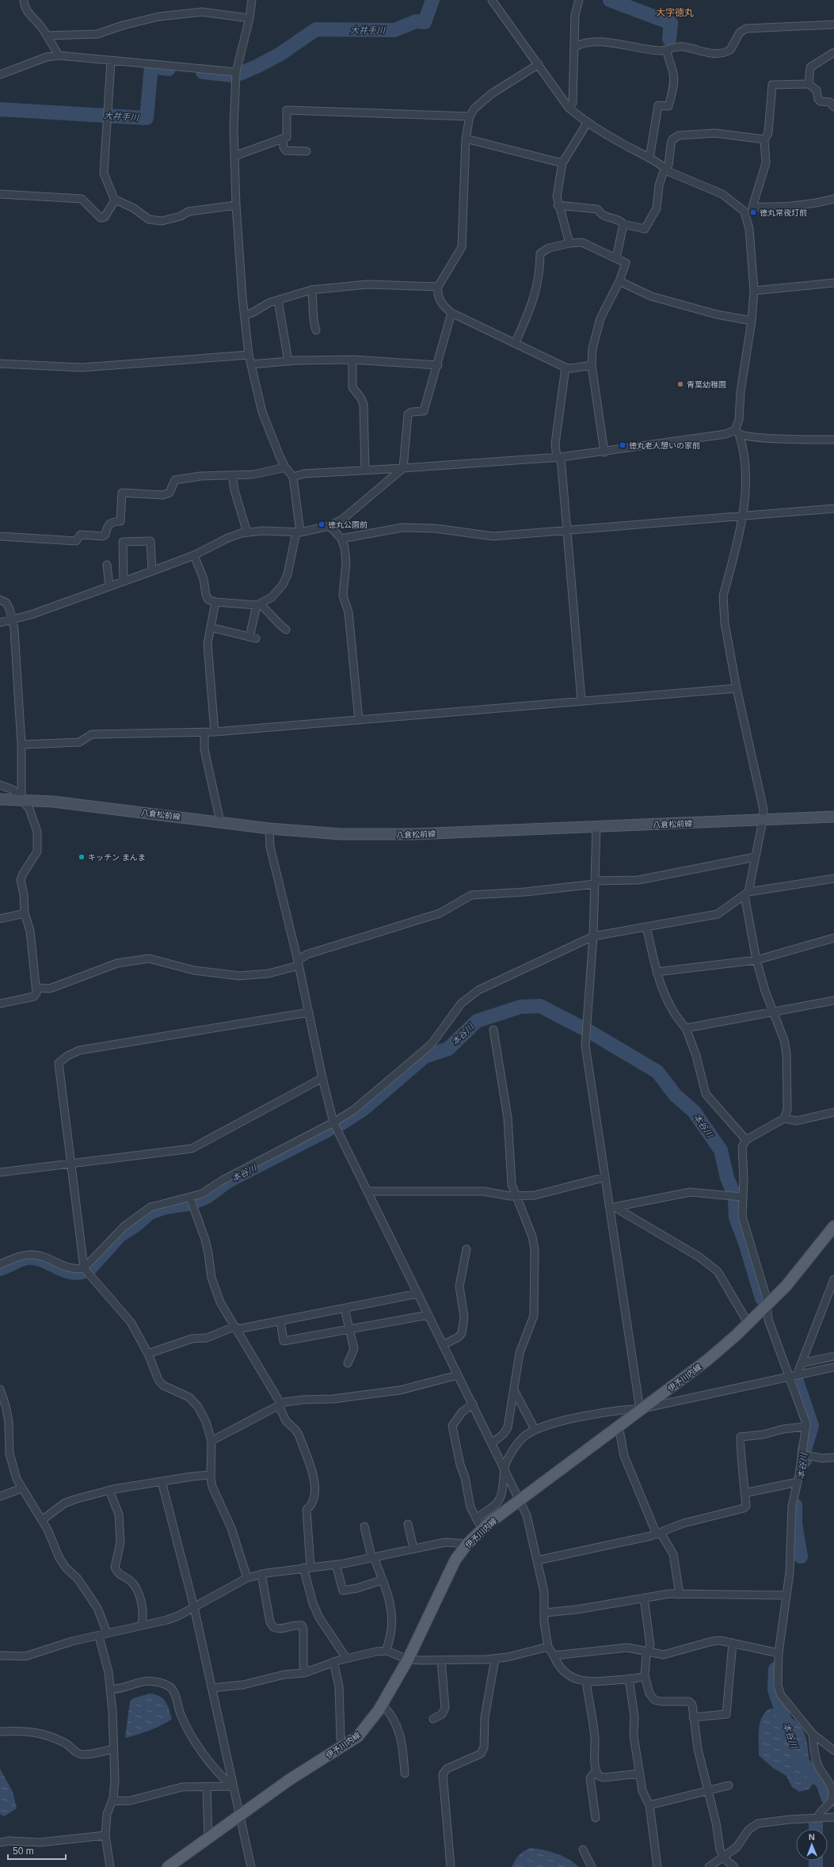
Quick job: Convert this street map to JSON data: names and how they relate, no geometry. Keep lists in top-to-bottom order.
{
  "streets": {
    "main road": ["八倉松前線", "伊予川内線"]
  },
  "districts": ["大字徳丸"],
  "water": ["大井手川", "本谷川"],
  "places": {
    "transit": ["徳丸常夜灯前", "徳丸老人憩いの家前", "徳丸公園前"],
    "other": ["青葉幼稚園", "キッチン まんま"]
  },
  "scale_bar": "50 m",
  "north": "top"
}
